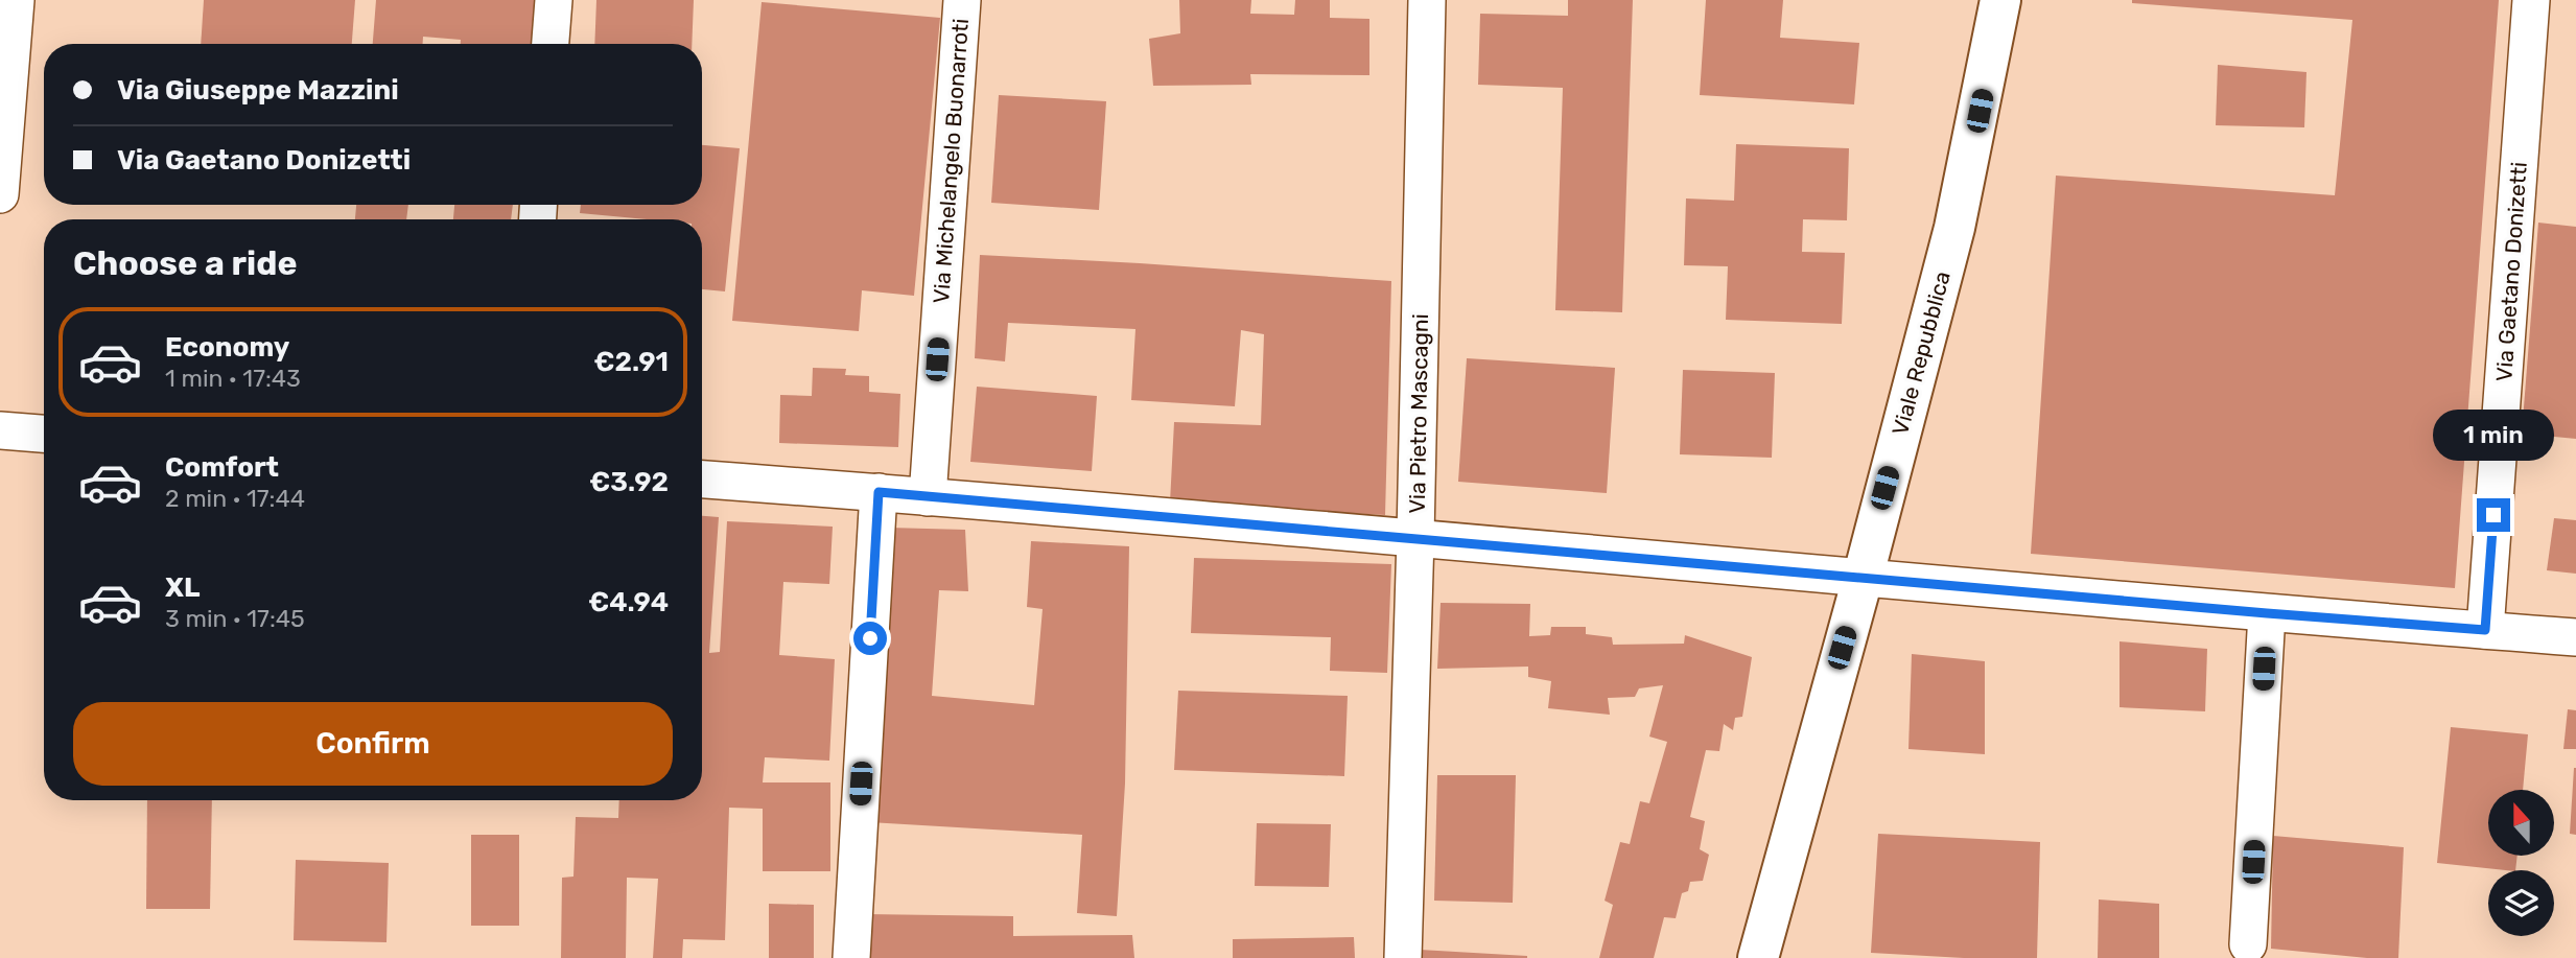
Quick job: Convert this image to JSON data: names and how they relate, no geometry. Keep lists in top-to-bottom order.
{
  "streets": {
    "street": [
      "Via Michelangelo Buonarroti",
      "Via Gaetano Donizetti",
      "Viale Repubblica",
      "Via Pietro Mascagni"
    ]
  },
  "north": "top",
  "page": {
    "banner": ["Via Giuseppe Mazzini", "Via Gaetano Donizetti"],
    "heading": "Choose a ride",
    "list": [
      {
        "name": "Economy",
        "note": "1 min · 17:43",
        "value": "€2.91"
      },
      {
        "name": "Comfort",
        "note": "2 min · 17:44",
        "value": "€3.92"
      },
      {
        "name": "XL",
        "note": "3 min · 17:45",
        "value": "€4.94"
      }
    ],
    "bubble": "1 min",
    "buttons": "Confirm"
  }
}
